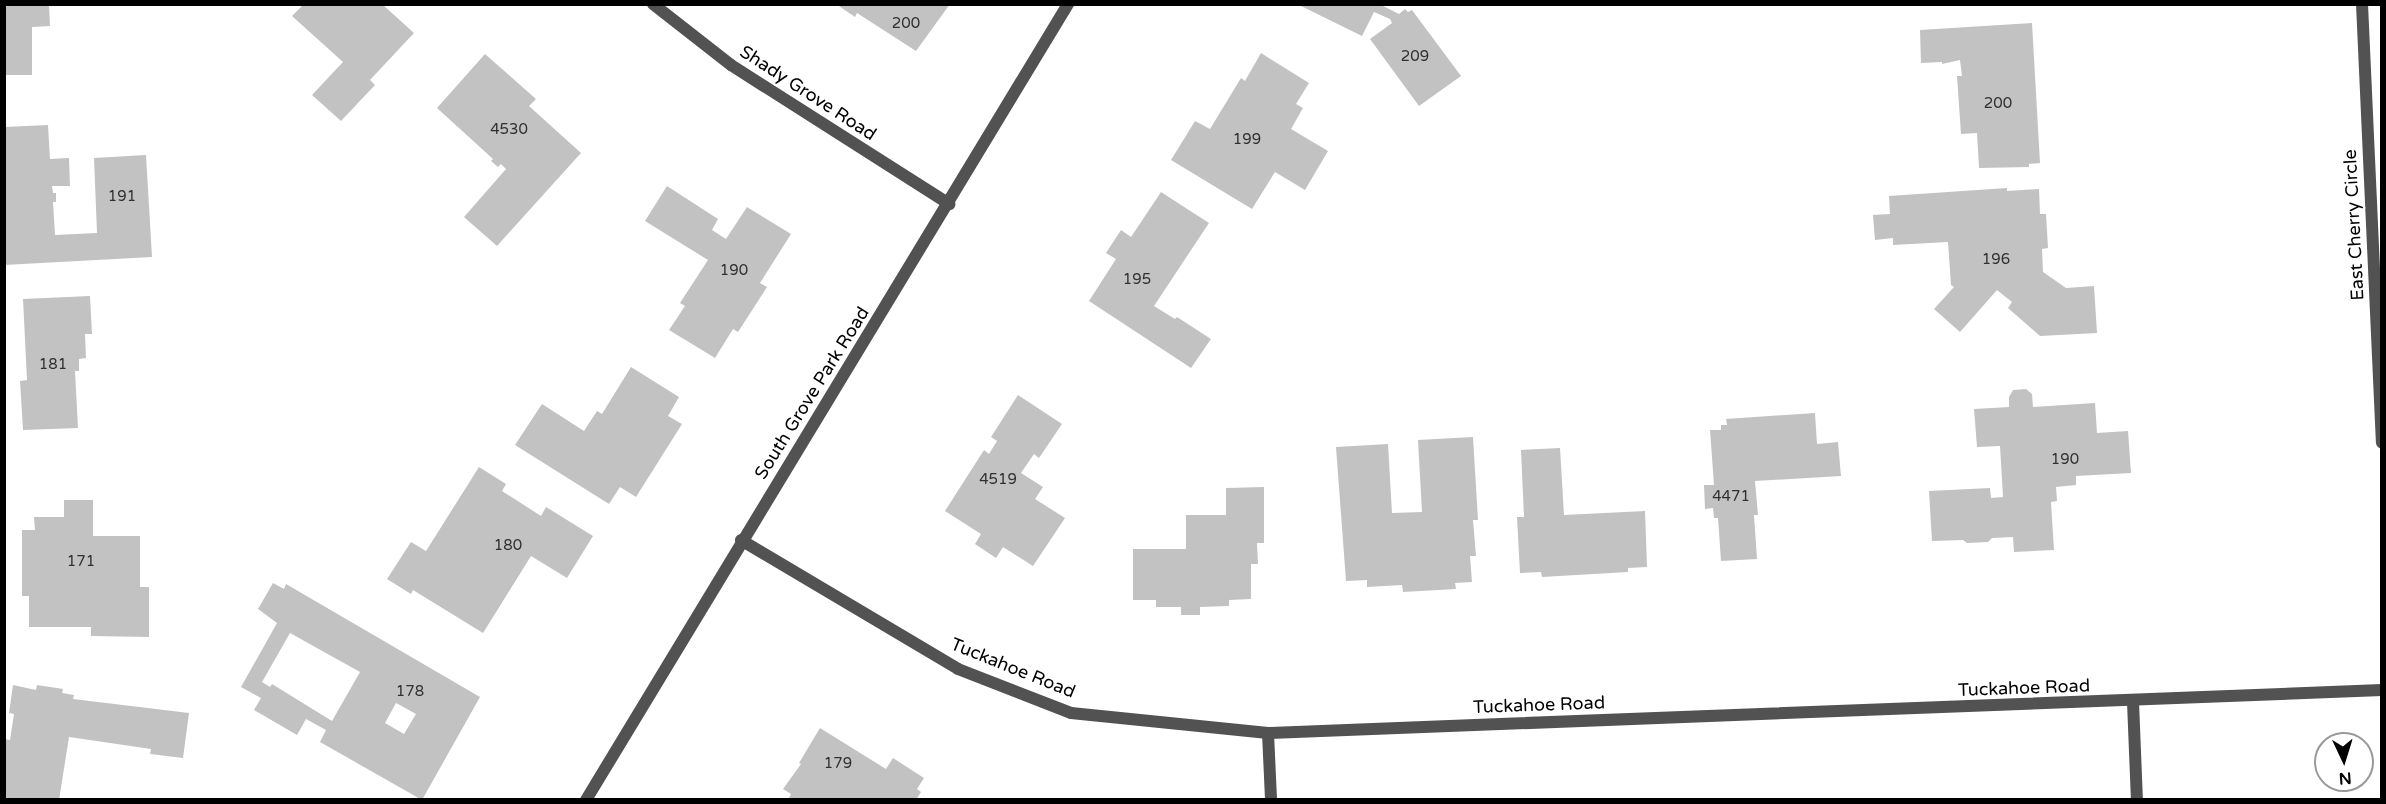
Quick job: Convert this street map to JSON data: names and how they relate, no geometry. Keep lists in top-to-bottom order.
{
  "streets": {
    "street": [
      "Shady Grove Road",
      "East Cherry Circle",
      "South Grove Park Road",
      "Tuckahoe Road"
    ]
  },
  "crossings": [
    ["Shady Grove Road", "South Grove Park Road"],
    ["South Grove Park Road", "Tuckahoe Road"]
  ],
  "house_numbers": [
    "200",
    "209",
    "200",
    "4530",
    "199",
    "191",
    "196",
    "190",
    "195",
    "181",
    "190",
    "4519",
    "4471",
    "180",
    "171",
    "178",
    "179"
  ],
  "north": "bottom"
}
